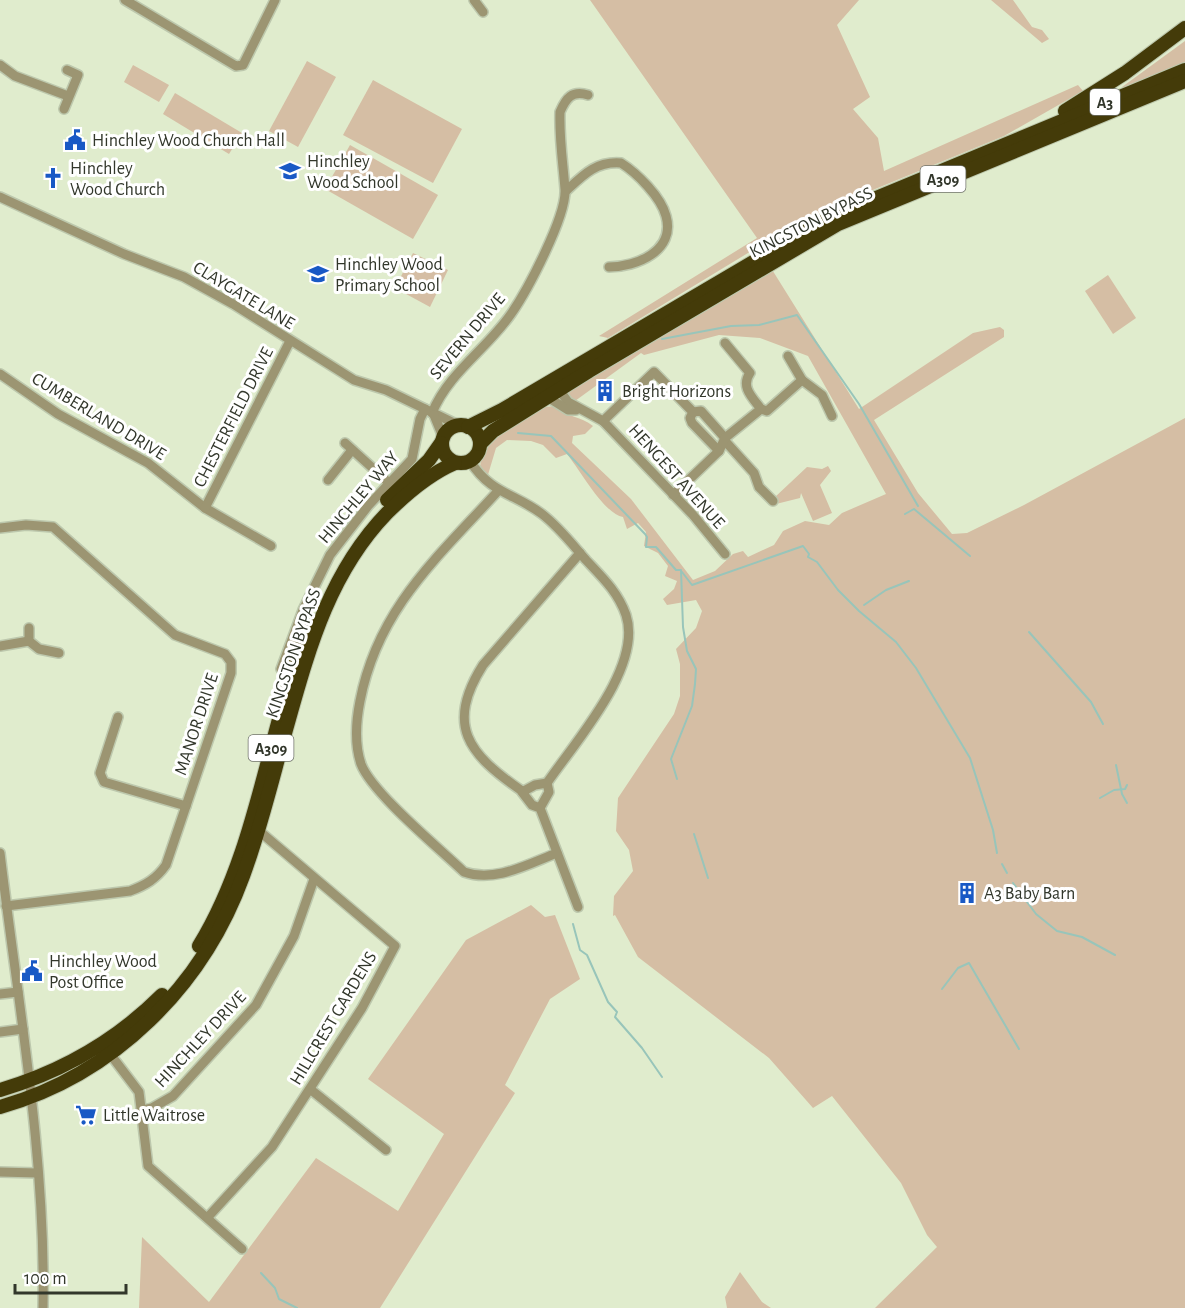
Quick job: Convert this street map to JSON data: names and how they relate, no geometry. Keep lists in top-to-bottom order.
{
  "streets": {
    "highway": ["A3", "A309", "KINGSTON BYPASS"],
    "street": [
      "CLAYGATE LANE",
      "SEVERN DRIVE",
      "CUMBERLAND DRIVE",
      "CHESTERFIELD DRIVE",
      "HENGEST AVENUE",
      "HINCHLEY WAY",
      "MANOR DRIVE",
      "HILLCREST GARDENS",
      "HINCHLEY DRIVE"
    ]
  },
  "crossings": [
    ["A3", "A309"],
    ["A3", "KINGSTON BYPASS"],
    ["A309", "KINGSTON BYPASS"],
    ["KINGSTON BYPASS", "CLAYGATE LANE"],
    ["KINGSTON BYPASS", "HENGEST AVENUE"],
    ["KINGSTON BYPASS", "HILLCREST GARDENS"],
    ["CLAYGATE LANE", "SEVERN DRIVE"],
    ["CLAYGATE LANE", "CHESTERFIELD DRIVE"],
    ["CLAYGATE LANE", "HINCHLEY WAY"],
    ["SEVERN DRIVE", "HINCHLEY WAY"],
    ["CUMBERLAND DRIVE", "CHESTERFIELD DRIVE"],
    ["HILLCREST GARDENS", "HINCHLEY DRIVE"]
  ],
  "places": {
    "public building": ["Hinchley Wood Church Hall", "Hinchley Wood Post Office"],
    "school or university": ["Hinchley Wood School", "Hinchley Wood Primary School"],
    "church": ["Hinchley Wood Church"],
    "building": ["Bright Horizons", "A3 Baby Barn"],
    "supermarket": ["Little Waitrose"]
  },
  "scale_bar": "100 m"
}
